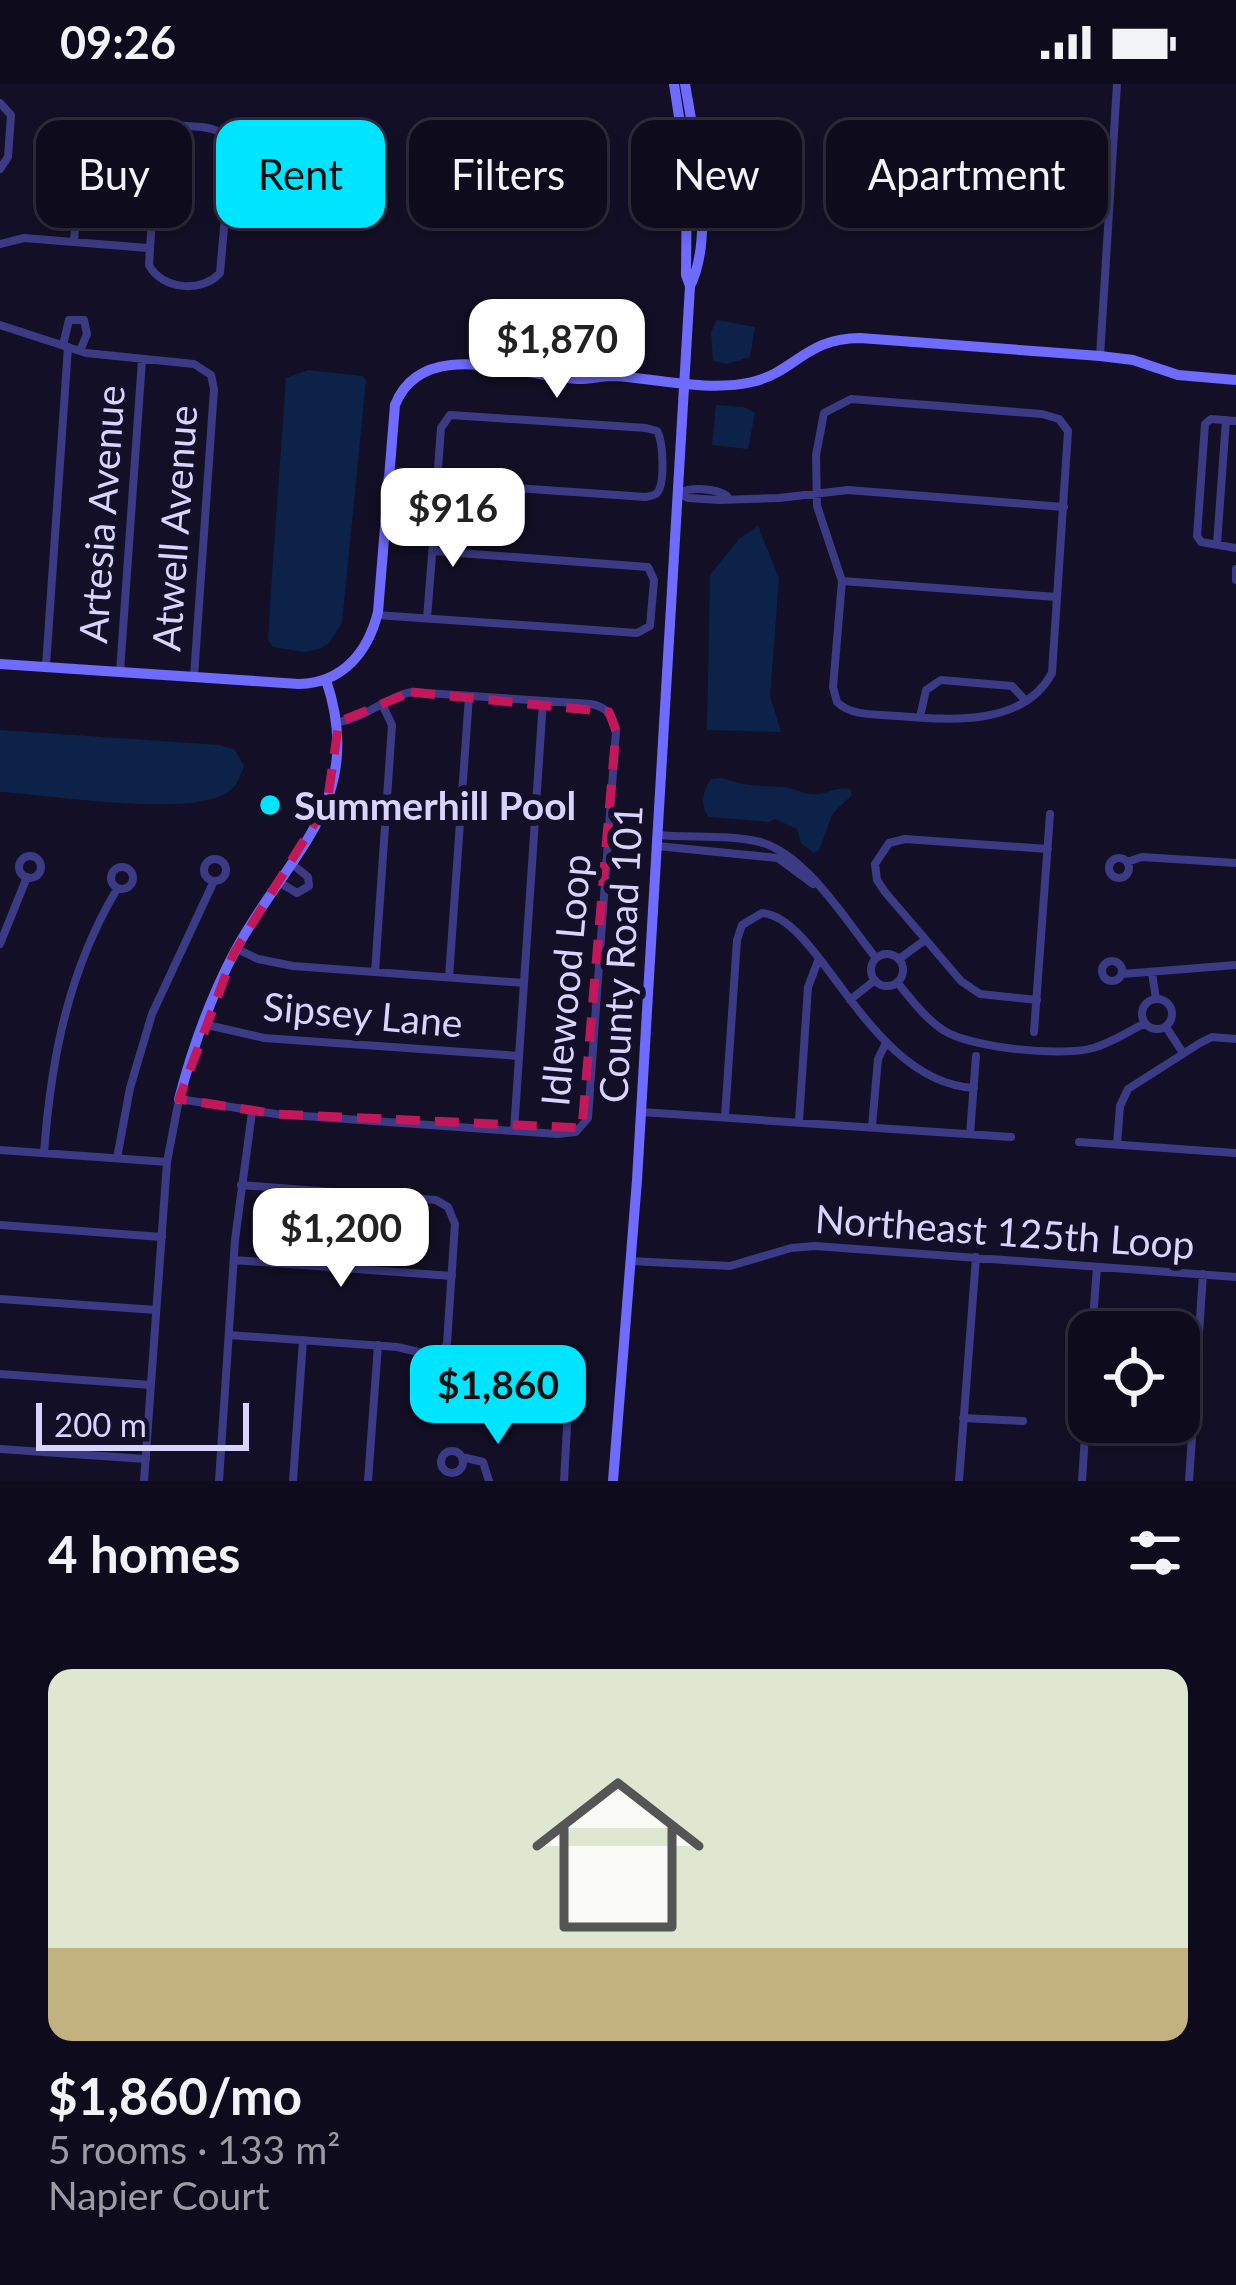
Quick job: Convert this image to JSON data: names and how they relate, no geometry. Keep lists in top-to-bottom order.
{
  "streets": {
    "street": [
      "Artesia Avenue",
      "Atwell Avenue",
      "County Road 101",
      "Idlewood Loop",
      "Sipsey Lane",
      "Northeast 125th Loop"
    ]
  },
  "crossings": [
    ["Artesia Avenue", "Atwell Avenue"],
    ["County Road 101", "Northeast 125th Loop"]
  ],
  "places": ["Summerhill Pool"],
  "scale_bar": "200 m",
  "page": {
    "status": "09:26",
    "chip": [
      "Buy",
      "Rent",
      "Filters",
      "New",
      "Apartment"
    ],
    "price": [
      "$1,870",
      "$916",
      "$1,200",
      "$1,860"
    ],
    "scale": "200 m",
    "heading": "4 homes",
    "list": [
      {
        "name": "$1,860/mo",
        "note": "5 rooms · 133 m² · Napier Court"
      }
    ]
  }
}
